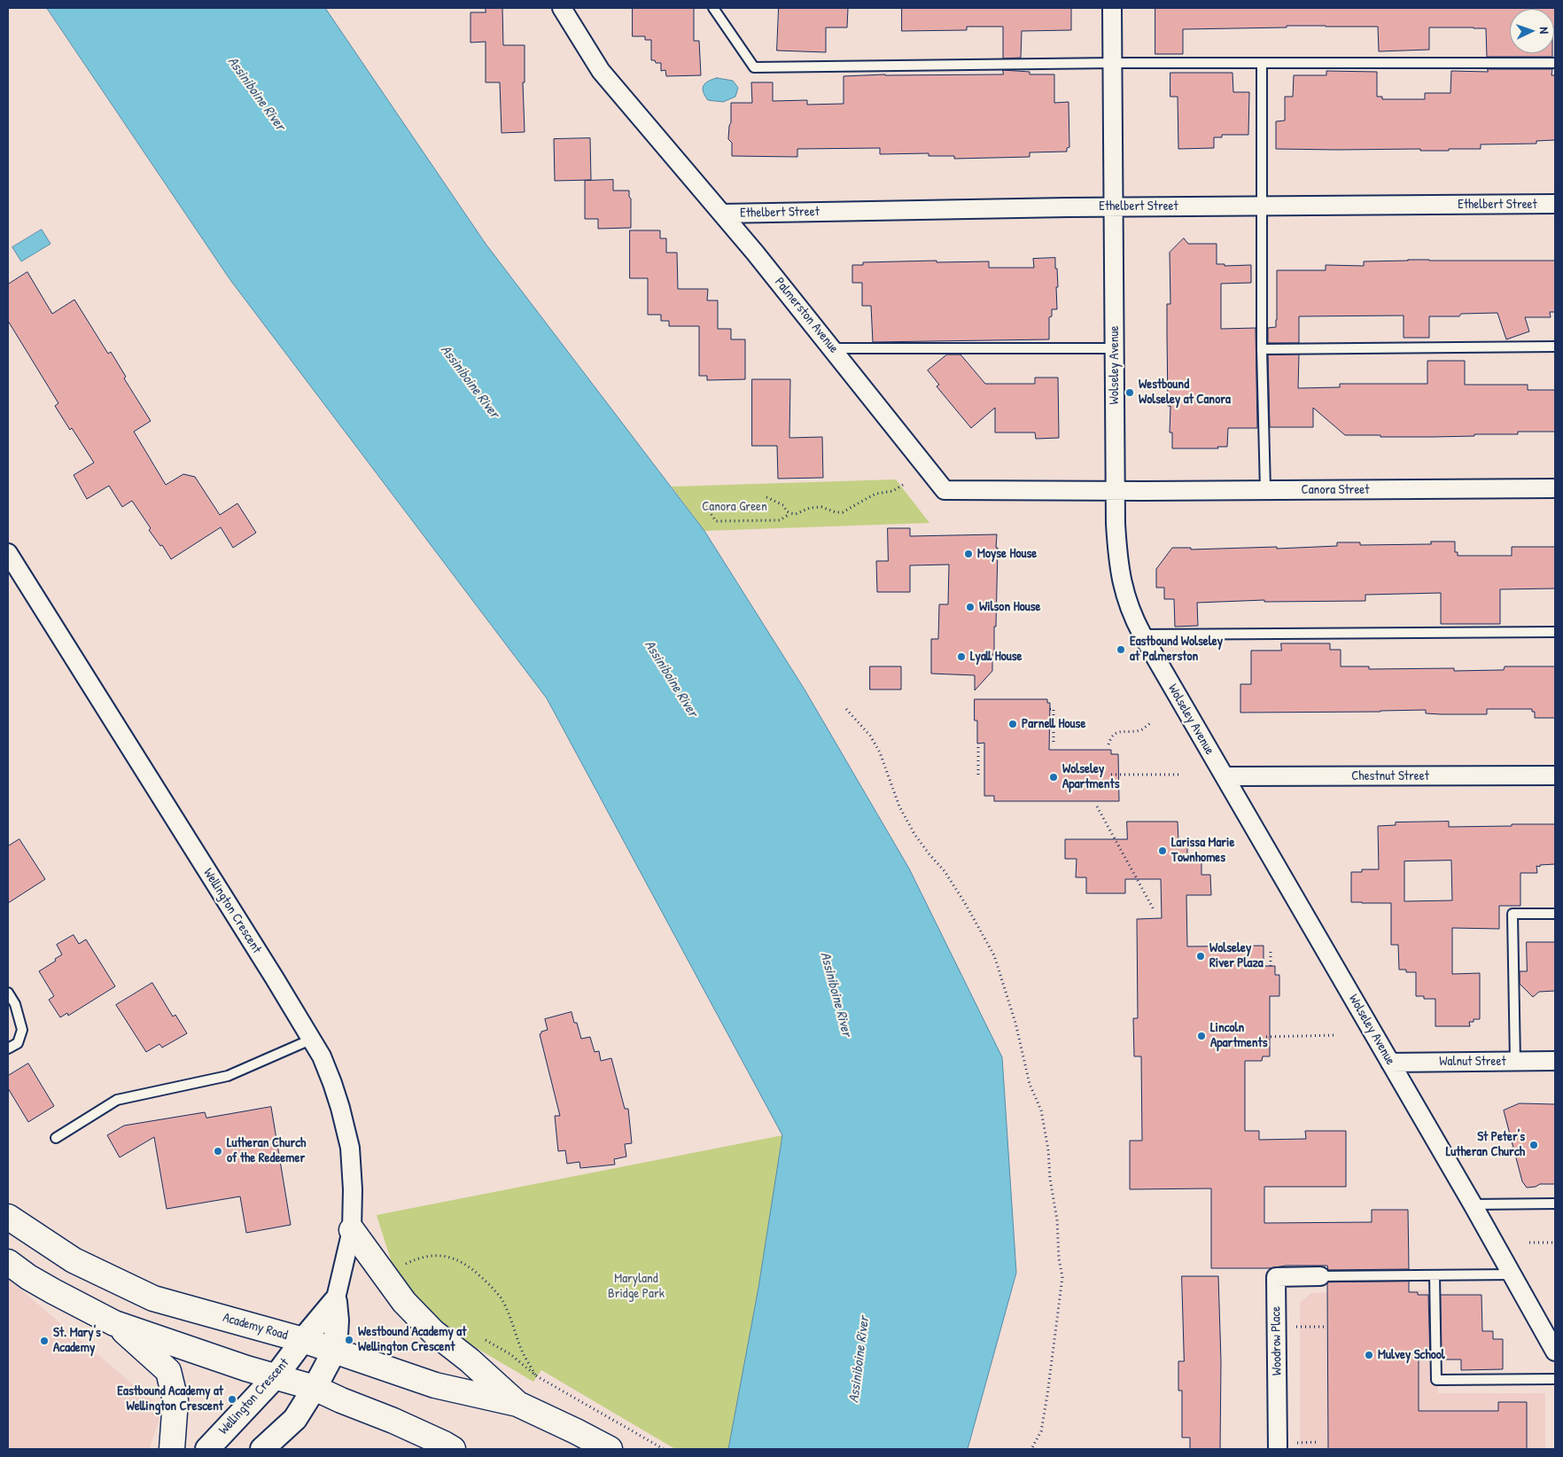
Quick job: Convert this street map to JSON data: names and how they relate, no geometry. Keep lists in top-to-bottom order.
{
  "streets": {
    "main road": ["Academy Road"],
    "street": [
      "Ethelbert Street",
      "Palmerston Avenue",
      "Wolseley Avenue",
      "Canora Street",
      "Chestnut Street",
      "Wellington Crescent",
      "Walnut Street",
      "Woodrow Place"
    ]
  },
  "crossings": [
    ["Ethelbert Street", "Palmerston Avenue"],
    ["Ethelbert Street", "Wolseley Avenue"],
    ["Palmerston Avenue", "Wolseley Avenue"],
    ["Palmerston Avenue", "Canora Street"],
    ["Wolseley Avenue", "Canora Street"],
    ["Wolseley Avenue", "Chestnut Street"],
    ["Wolseley Avenue", "Walnut Street"],
    ["Wellington Crescent", "Academy Road"]
  ],
  "water": ["Assiniboine River"],
  "parks": ["Canora Green", "Maryland Bridge Park"],
  "places": [
    "Westbound Wolseley at Canora",
    "Moyse House",
    "Wilson House",
    "Eastbound Wolseley at Palmerston",
    "Lyall House",
    "Parnell House",
    "Wolseley Apartments",
    "Larissa Marie Townhomes",
    "Wolseley River Plaza",
    "Lincoln Apartments",
    "St Peter's Lutheran Church",
    "Lutheran Church of the Redeemer",
    "Westbound Academy at Wellington Crescent",
    "St. Mary's Academy",
    "Mulvey School",
    "Eastbound Academy at Wellington Crescent"
  ],
  "north": "right"
}
